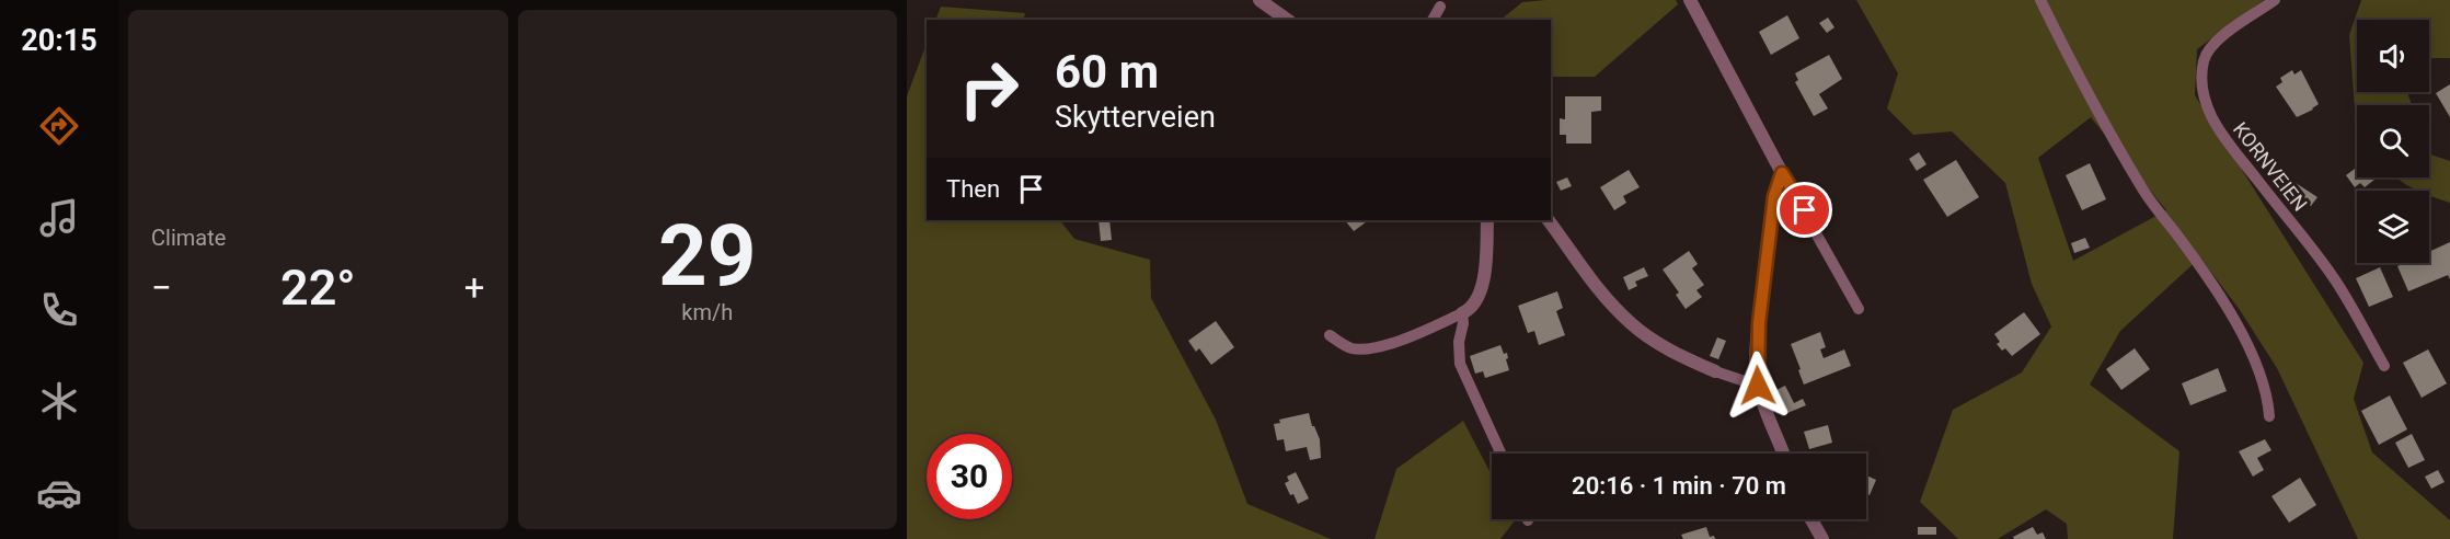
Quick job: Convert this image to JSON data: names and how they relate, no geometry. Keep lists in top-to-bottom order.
{
  "streets": {
    "lane": ["KORNVEIEN"]
  },
  "page": {
    "tabs": "20:15",
    "tile": [
      "Climate",
      ["29", "km/h"]
    ],
    "turn": ["60 m", "Skytterveien"],
    "then": "Then",
    "heat": ["−", "22°", "+"],
    "limit": "30",
    "trip": "20:16 · 1 min · 70 m"
  }
}
